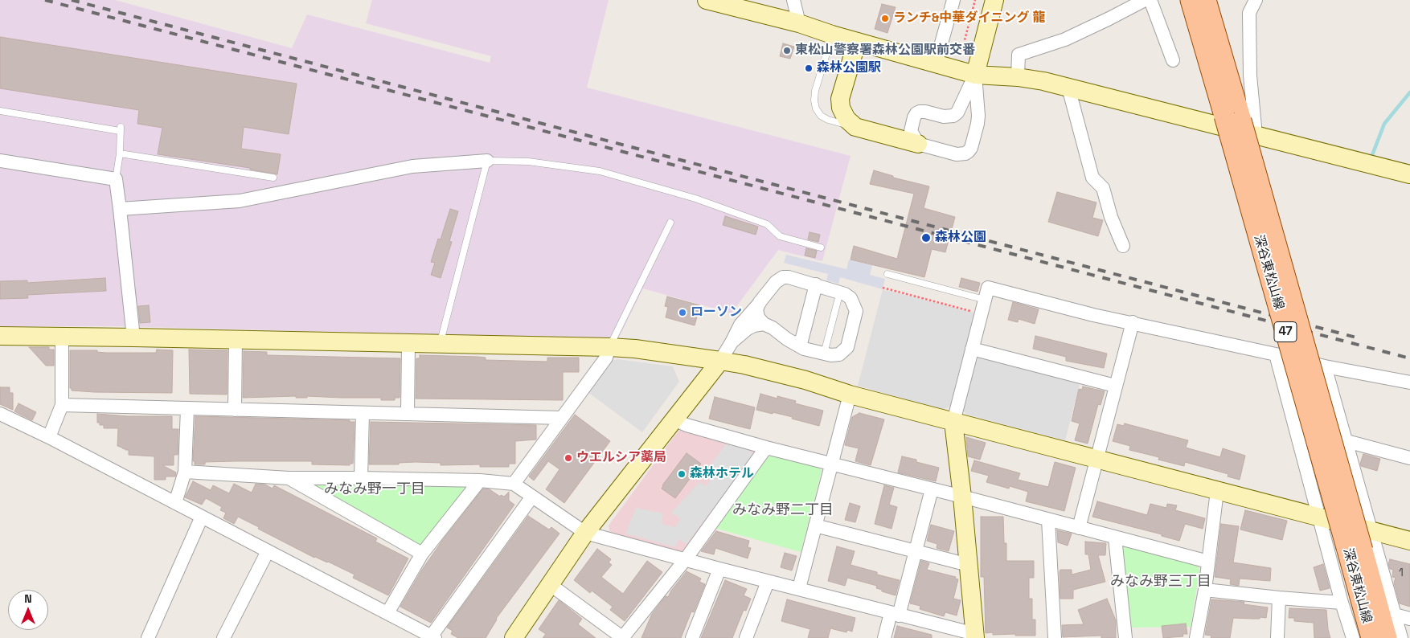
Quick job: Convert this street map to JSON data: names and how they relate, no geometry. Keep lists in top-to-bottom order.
{
  "streets": {
    "main road": ["深谷東松山線", "47"]
  },
  "districts": ["みなみ野一丁目", "みなみ野二丁目", "みなみ野三丁目"],
  "places": [
    "ランチ&中華ダイニング 龍",
    "東松山警察署森林公園駅前交番",
    "森林公園駅",
    "森林公園",
    "ローソン",
    "ウエルシア薬局",
    "森林ホテル"
  ],
  "house_numbers": ["1"],
  "north": "top"
}
